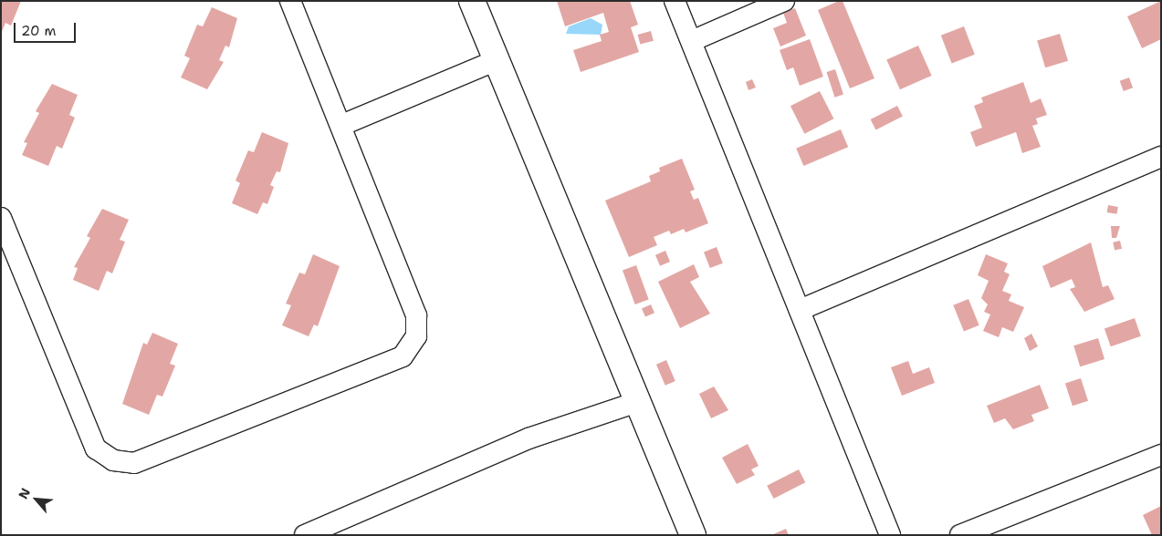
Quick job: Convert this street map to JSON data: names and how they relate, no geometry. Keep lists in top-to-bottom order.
{
  "scale_bar": "20 m",
  "north": "top left"
}
